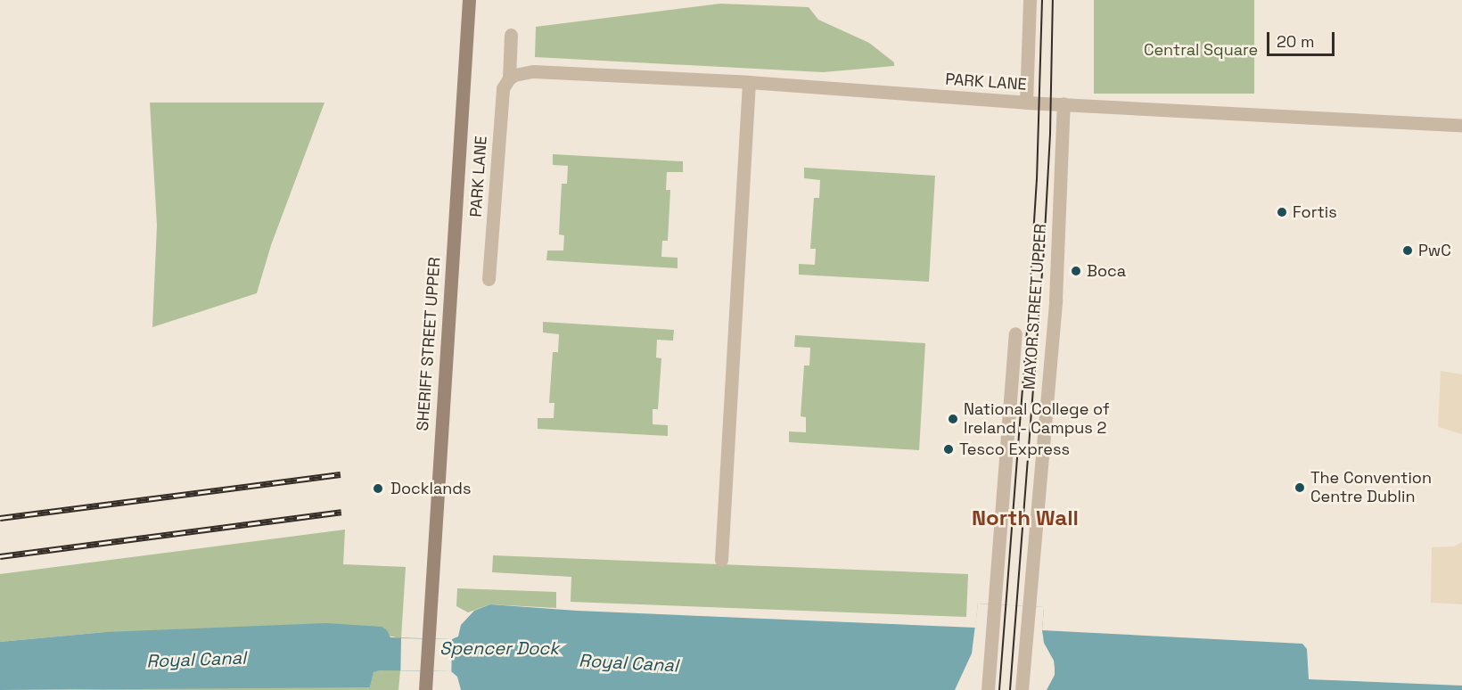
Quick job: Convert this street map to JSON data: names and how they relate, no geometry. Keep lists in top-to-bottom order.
{
  "streets": {
    "main road": ["SHERIFF STREET UPPER"],
    "street": ["PARK LANE", "MAYOR STREET UPPER"]
  },
  "crossings": [
    ["PARK LANE", "MAYOR STREET UPPER"]
  ],
  "districts": ["North Wall"],
  "water": ["Spencer Dock", "Royal Canal"],
  "parks": ["Central Square"],
  "places": [
    "Fortis",
    "PwC",
    "Boca",
    "National College of Ireland - Campus 2",
    "Tesco Express",
    "The Convention Centre Dublin",
    "Docklands"
  ],
  "scale_bar": "20 m"
}
